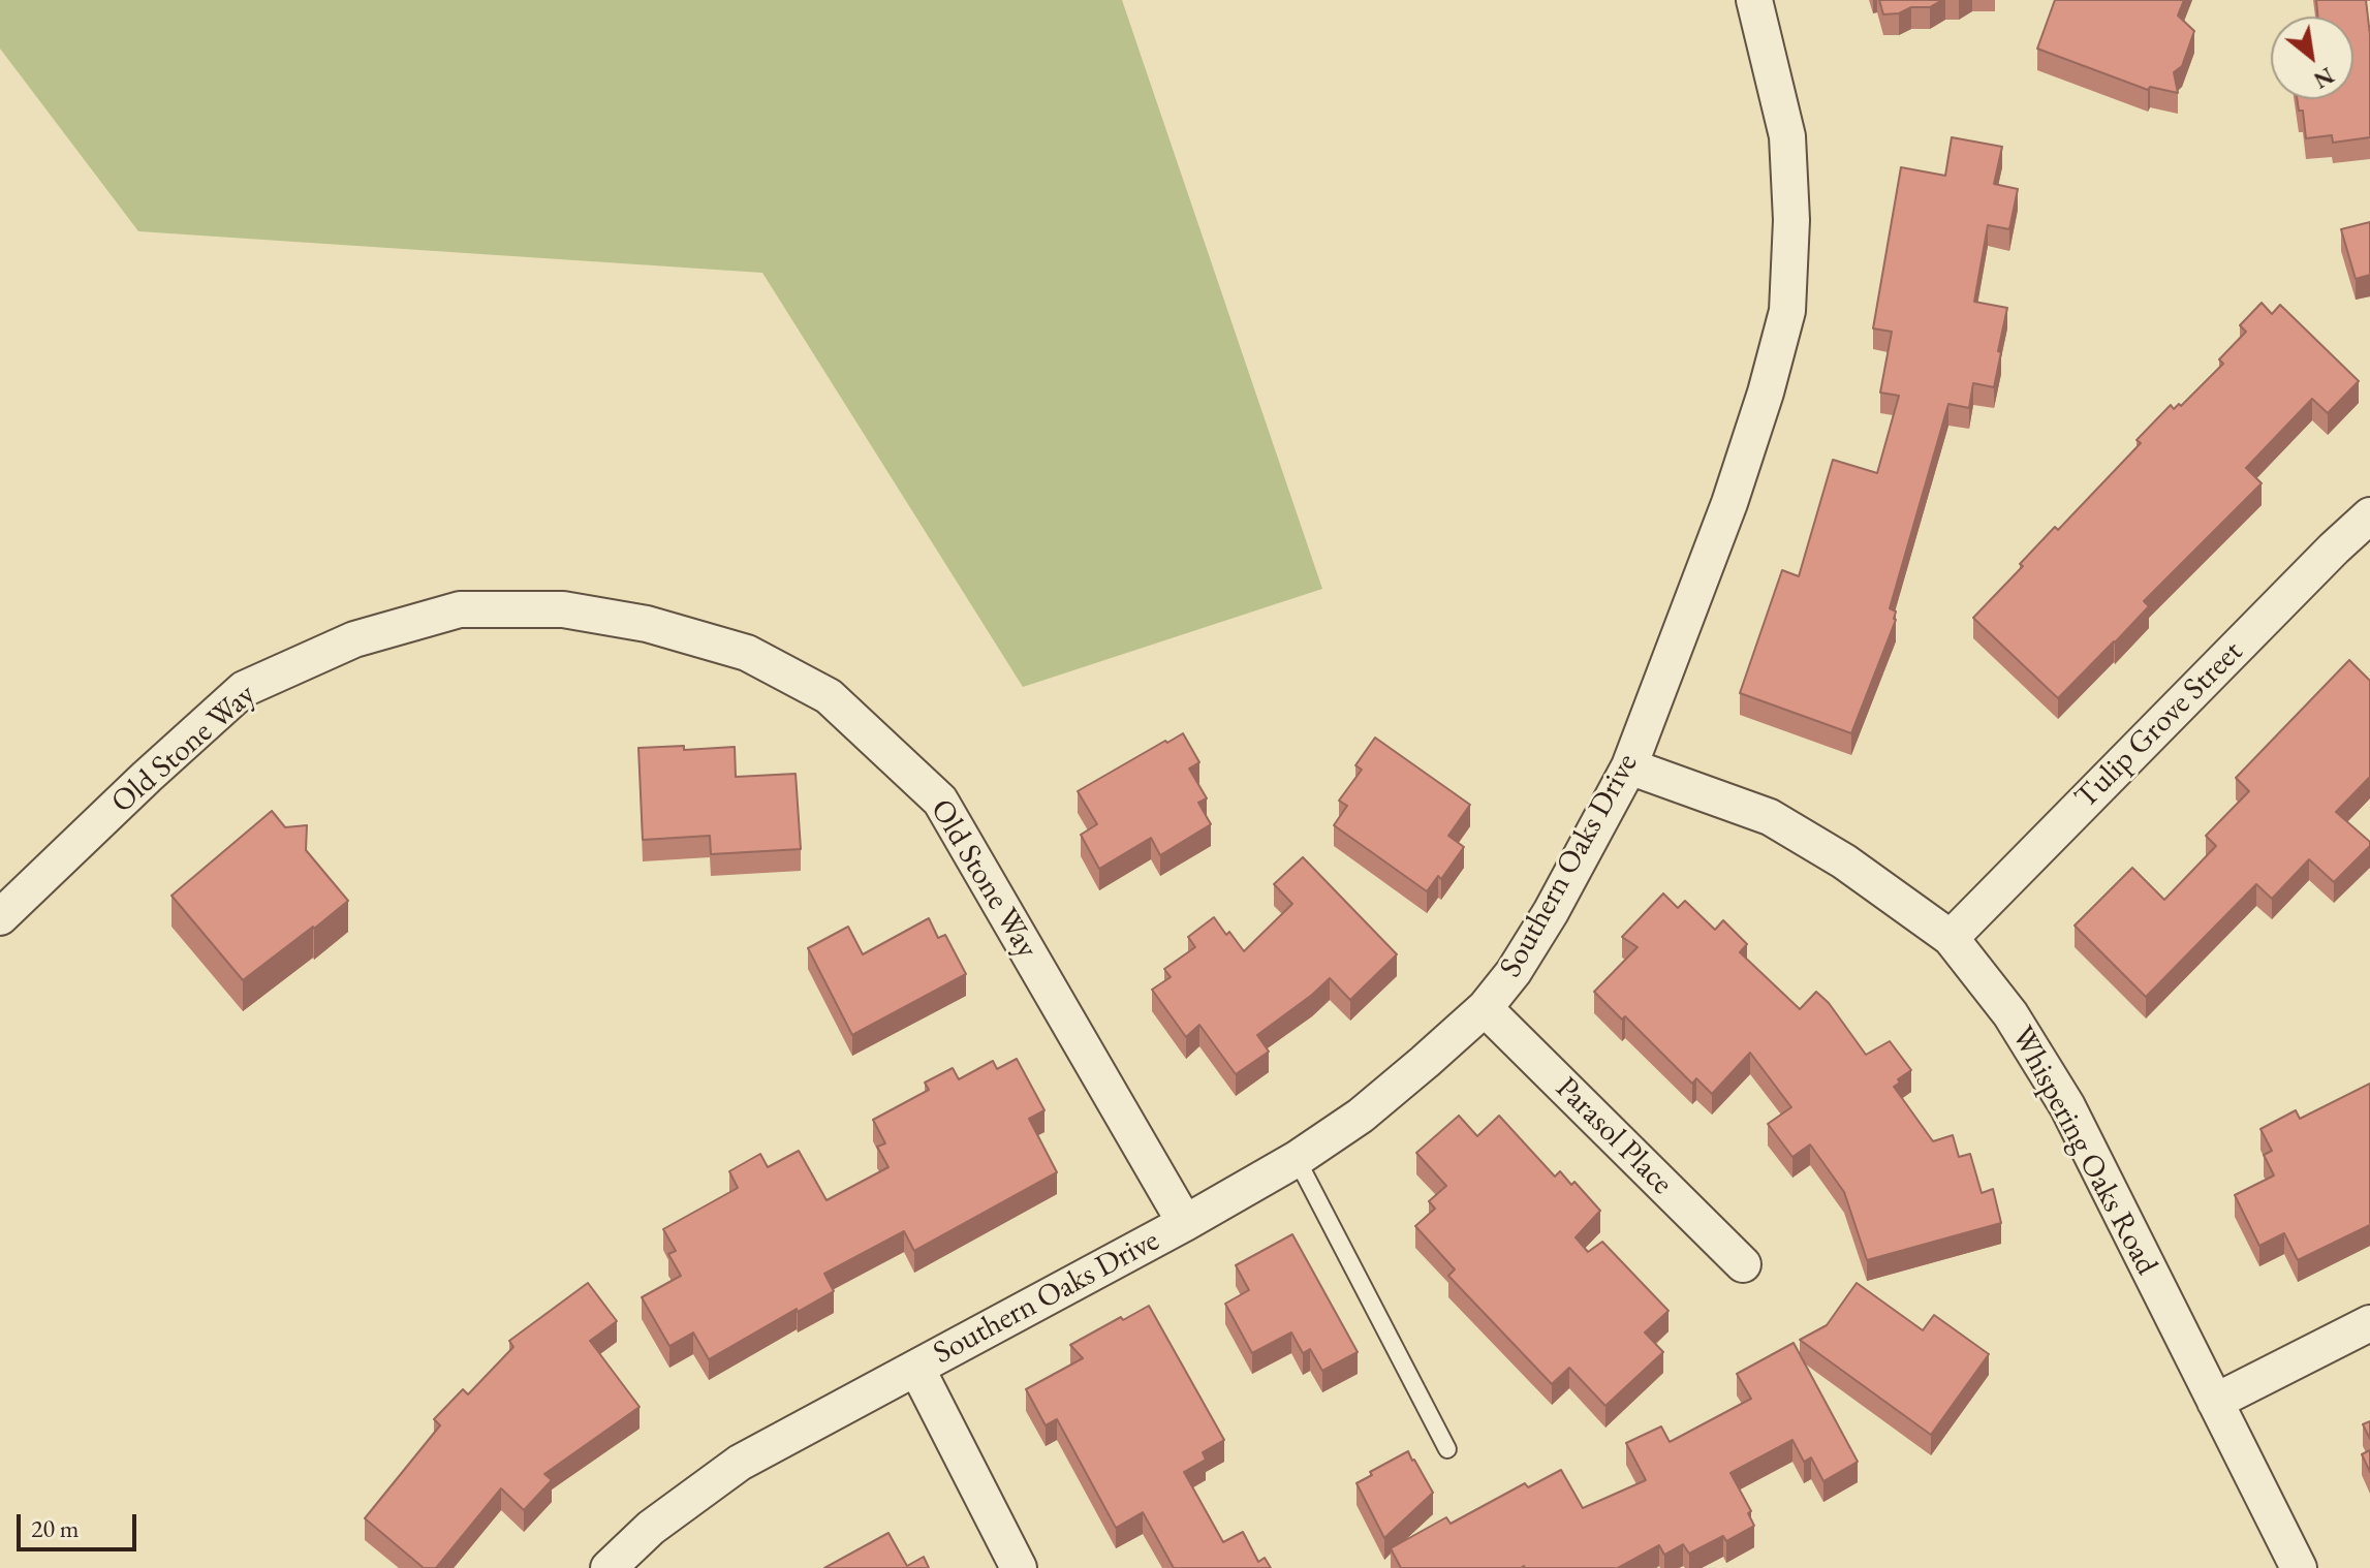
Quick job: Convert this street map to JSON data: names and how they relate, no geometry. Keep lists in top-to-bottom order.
{
  "streets": {
    "street": [
      "Tulip Grove Street",
      "Old Stone Way",
      "Southern Oaks Drive",
      "Parasol Place",
      "Whispering Oaks Road"
    ]
  },
  "crossings": [
    ["Tulip Grove Street", "Whispering Oaks Road"],
    ["Old Stone Way", "Southern Oaks Drive"],
    ["Southern Oaks Drive", "Parasol Place"],
    ["Southern Oaks Drive", "Whispering Oaks Road"]
  ],
  "scale_bar": "20 m",
  "north": "bottom right"
}
